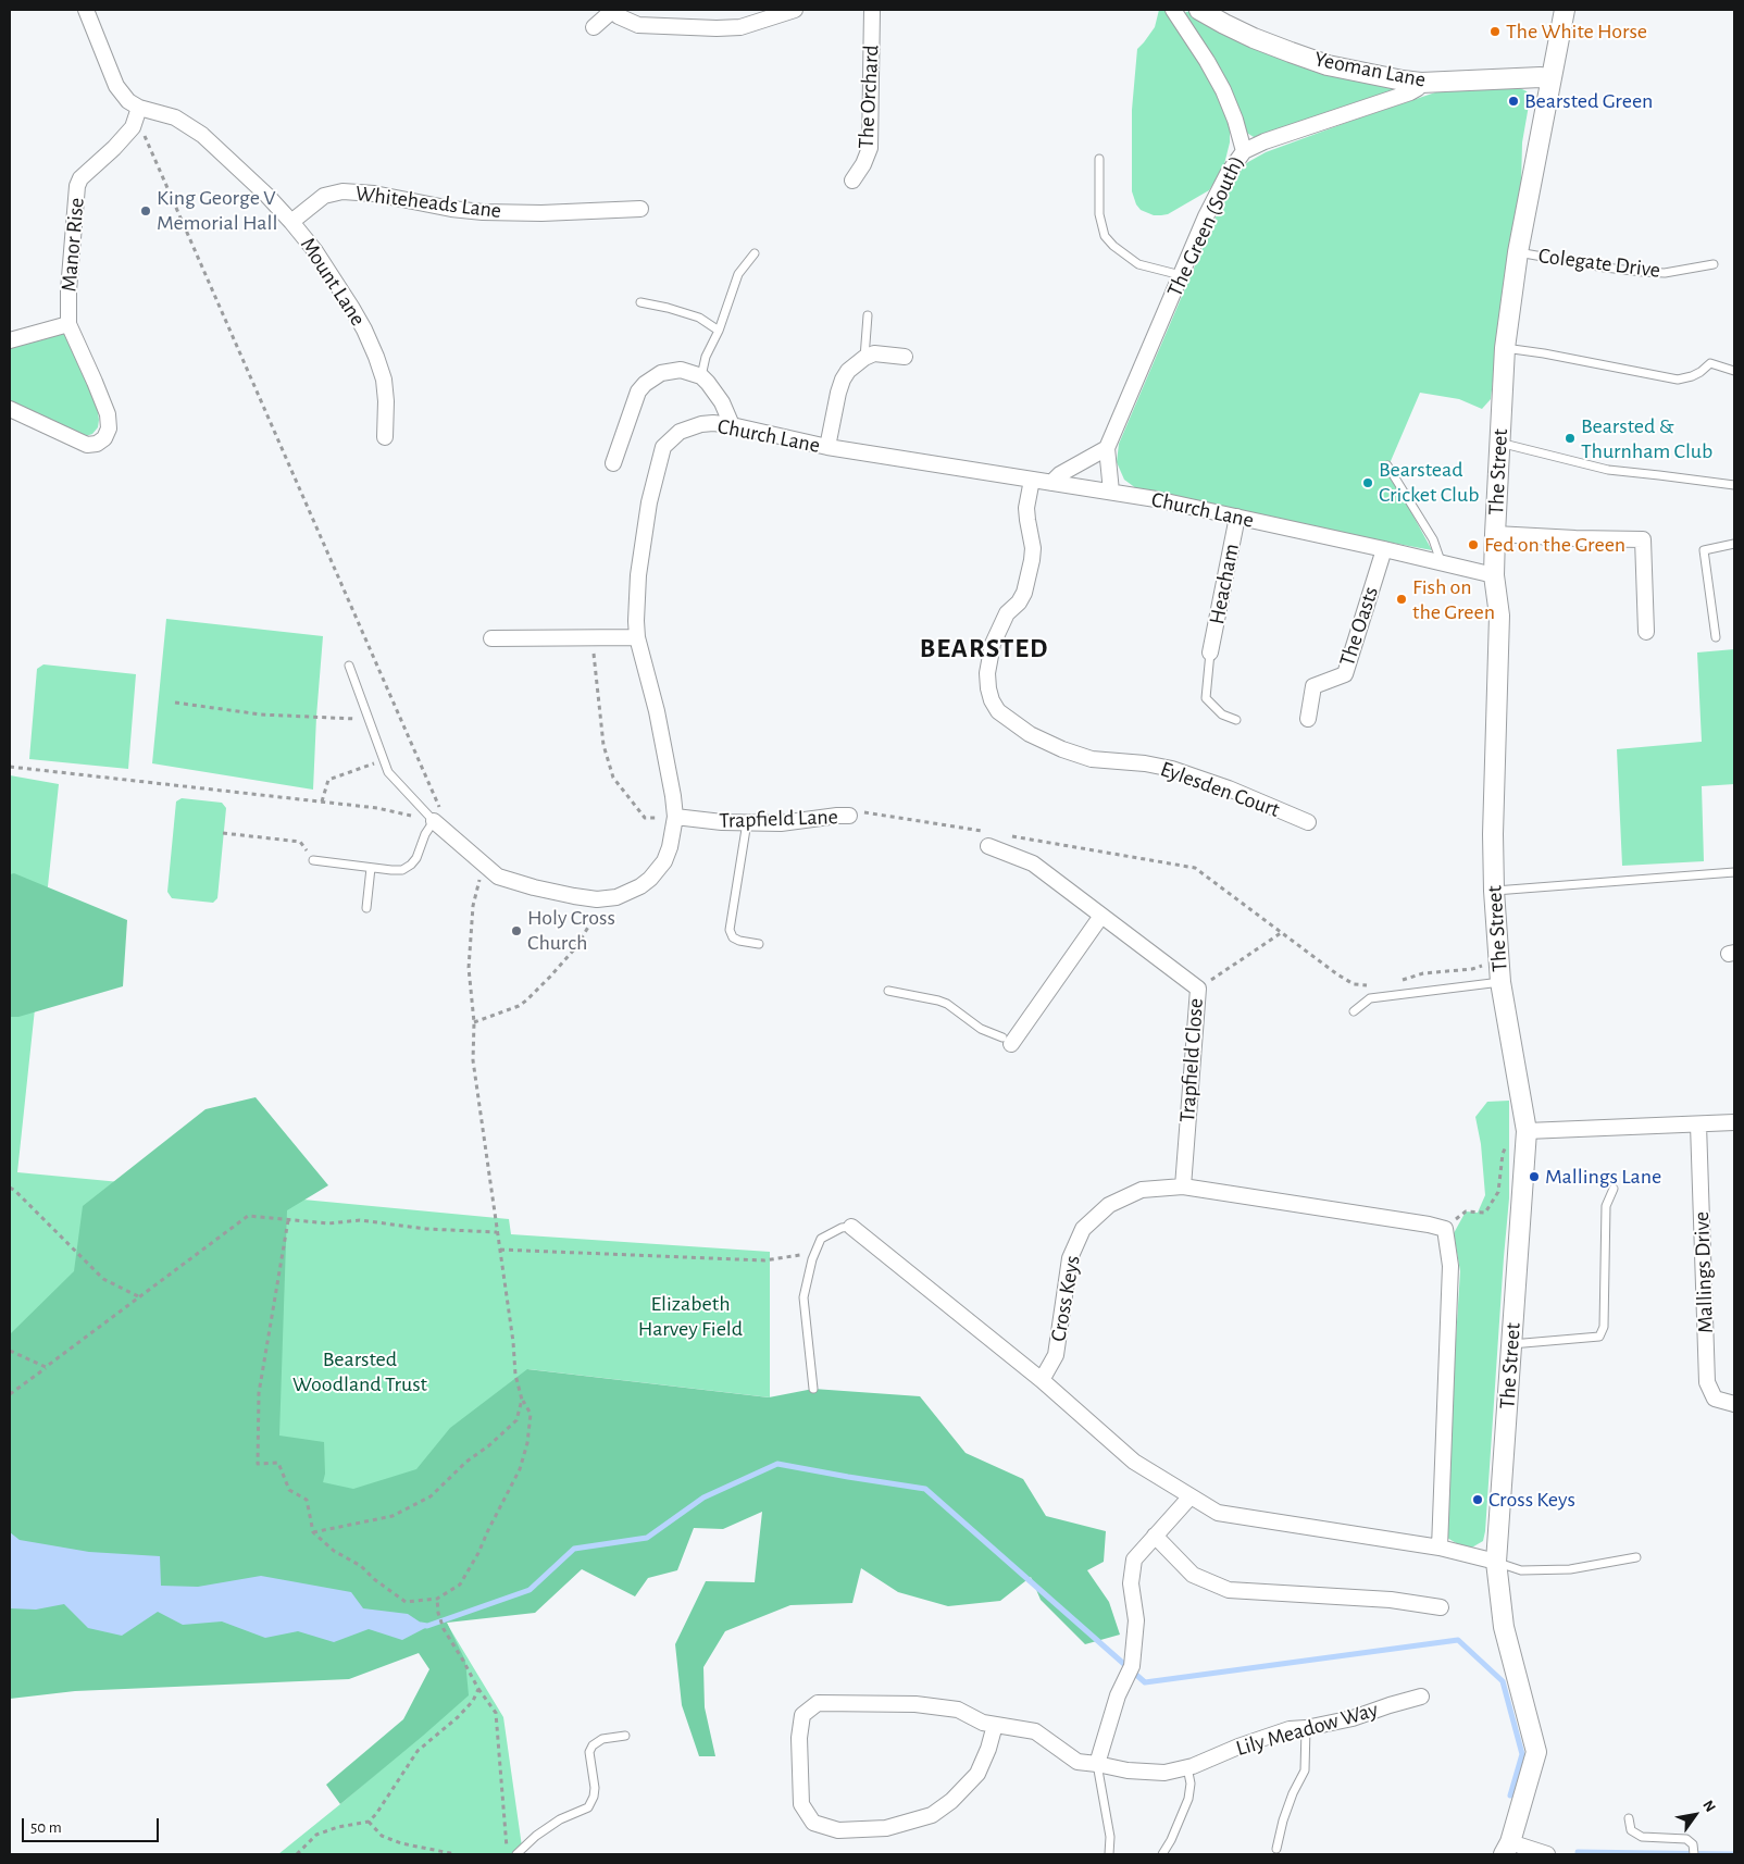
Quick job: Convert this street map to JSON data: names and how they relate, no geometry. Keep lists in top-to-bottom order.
{
  "streets": {
    "street": [
      "Yeoman Lane",
      "The Orchard",
      "Whiteheads Lane",
      "The Green (South)",
      "Manor Rise",
      "Mount Lane",
      "Church Lane",
      "The Street",
      "Heacham",
      "The Oasts",
      "Eylesden Court",
      "Trapfield Lane",
      "Trapfield Close",
      "Mallings Drive",
      "Cross Keys",
      "Lily Meadow Way"
    ],
    "lane": ["Colegate Drive"]
  },
  "crossings": [
    ["Yeoman Lane", "The Street"],
    ["Whiteheads Lane", "Mount Lane"],
    ["Manor Rise", "Mount Lane"],
    ["Colegate Drive", "The Street"],
    ["Church Lane", "The Street"],
    ["Church Lane", "Heacham"],
    ["Church Lane", "The Oasts"],
    ["Church Lane", "Eylesden Court"],
    ["Church Lane", "Trapfield Lane"],
    ["Trapfield Close", "Cross Keys"]
  ],
  "districts": ["BEARSTED"],
  "parks": ["Elizabeth Harvey Field", "Bearsted Woodland Trust"],
  "places": [
    "The White Horse",
    "Bearsted Green",
    "King George V Memorial Hall",
    "Bearsted & Thurnham Club",
    "Bearstead Cricket Club",
    "Fed on the Green",
    "Fish on the Green",
    "Holy Cross Church",
    "Mallings Lane",
    "Cross Keys"
  ],
  "scale_bar": "50 m",
  "north": "top right"
}
